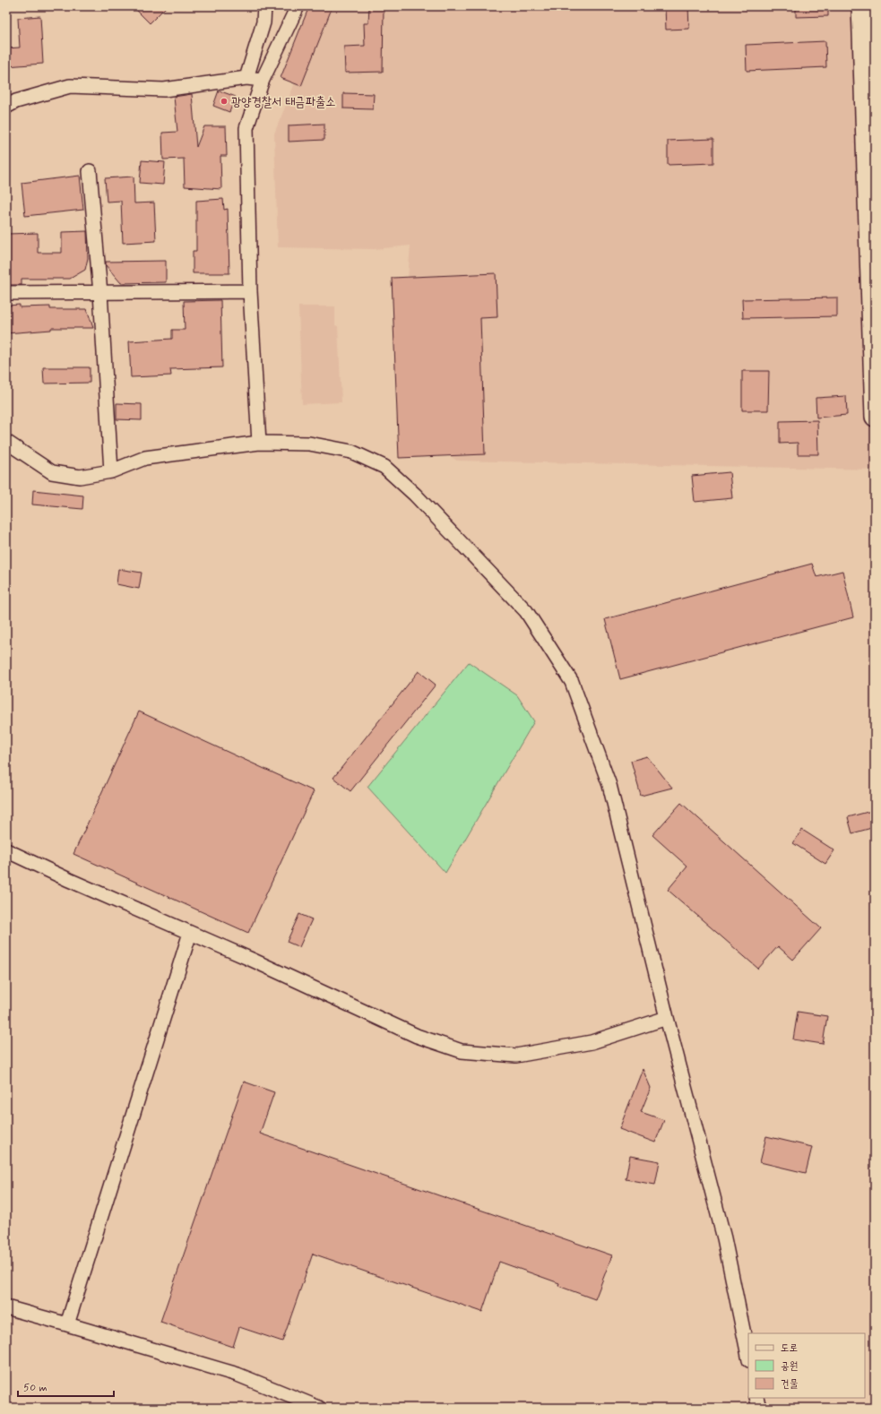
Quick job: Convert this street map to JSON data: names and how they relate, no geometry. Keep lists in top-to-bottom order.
{
  "places": ["광양경찰서 태금파출소"],
  "legend": ["도로", "공원", "건물"],
  "scale_bar": "50 m"
}
